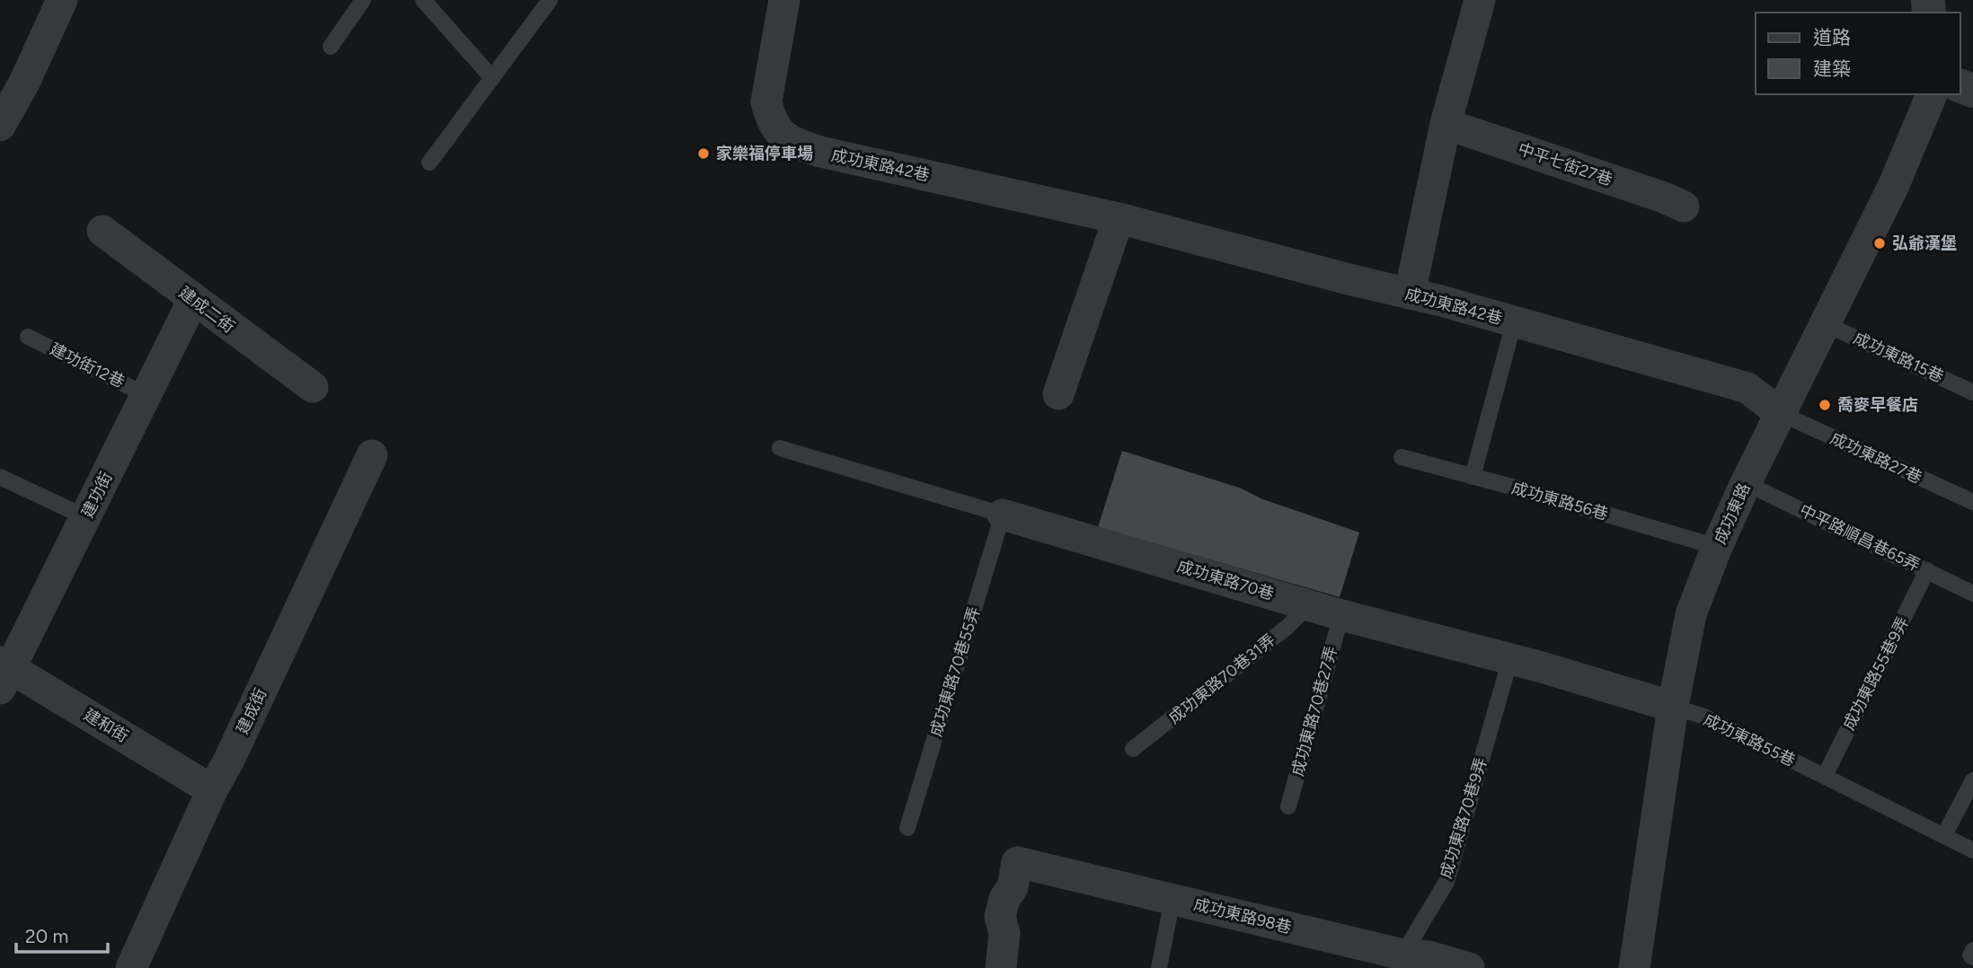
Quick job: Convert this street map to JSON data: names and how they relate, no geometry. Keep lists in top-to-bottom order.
{
  "streets": {
    "street": [
      "中平七街27巷",
      "成功東路42巷",
      "建成二街",
      "建功街",
      "成功東路",
      "成功東路70巷",
      "建成街",
      "建和街",
      "成功東路98巷"
    ],
    "lane": [
      "成功東路15巷",
      "建功街12巷",
      "成功東路27巷",
      "成功東路56巷",
      "中平路順昌巷65弄",
      "成功東路70巷55弄",
      "成功東路55巷9弄",
      "成功東路70巷31弄",
      "成功東路70巷27弄",
      "成功東路55巷",
      "成功東路70巷9弄"
    ]
  },
  "crossings": [
    ["成功東路42巷", "成功東路27巷"],
    ["成功東路42巷", "成功東路"],
    ["建成二街", "建功街"],
    ["成功東路15巷", "成功東路"],
    ["建功街12巷", "建功街"],
    ["成功東路27巷", "成功東路"],
    ["建功街", "建和街"],
    ["成功東路56巷", "成功東路"],
    ["成功東路", "中平路順昌巷65弄"],
    ["成功東路", "成功東路70巷"],
    ["成功東路", "成功東路55巷"],
    ["中平路順昌巷65弄", "成功東路55巷9弄"],
    ["成功東路70巷", "成功東路70巷55弄"],
    ["成功東路70巷", "成功東路70巷31弄"],
    ["成功東路70巷", "成功東路70巷27弄"],
    ["成功東路70巷", "成功東路55巷"],
    ["成功東路70巷", "成功東路70巷9弄"],
    ["成功東路55巷9弄", "成功東路55巷"],
    ["建成街", "建和街"],
    ["成功東路70巷9弄", "成功東路98巷"]
  ],
  "places": ["家樂福停車場", "弘爺漢堡", "喬麥早餐店"],
  "legend": ["道路", "建築"],
  "scale_bar": "20 m"
}
